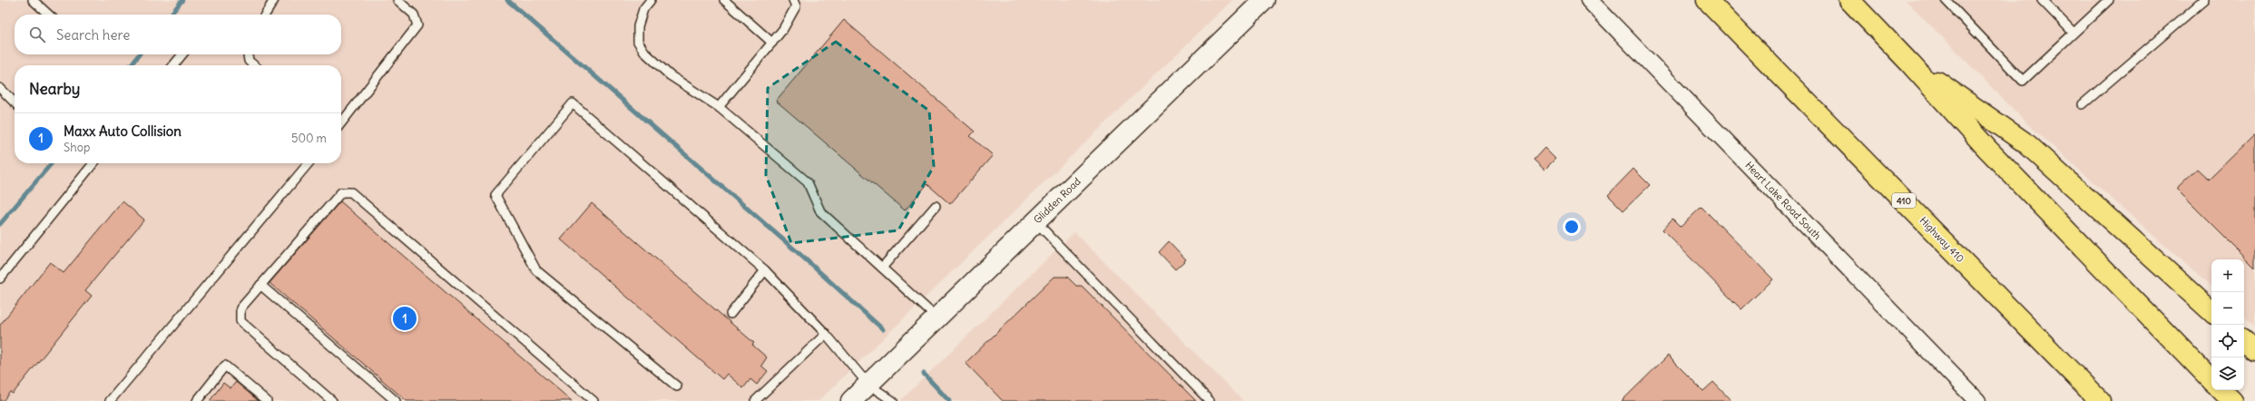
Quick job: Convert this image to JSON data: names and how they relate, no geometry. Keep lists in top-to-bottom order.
{
  "streets": {
    "highway": ["410", "Highway 410"],
    "street": ["Glidden Road", "Heart Lake Road South"]
  },
  "page": {
    "search": "Search here",
    "heading": "Nearby",
    "list": [
      {
        "mark": "1",
        "name": "Maxx Auto Collision",
        "note": "Shop",
        "value": "500 m"
      }
    ],
    "map_buttons": ["+", "−"],
    "pins": "1"
  }
}
